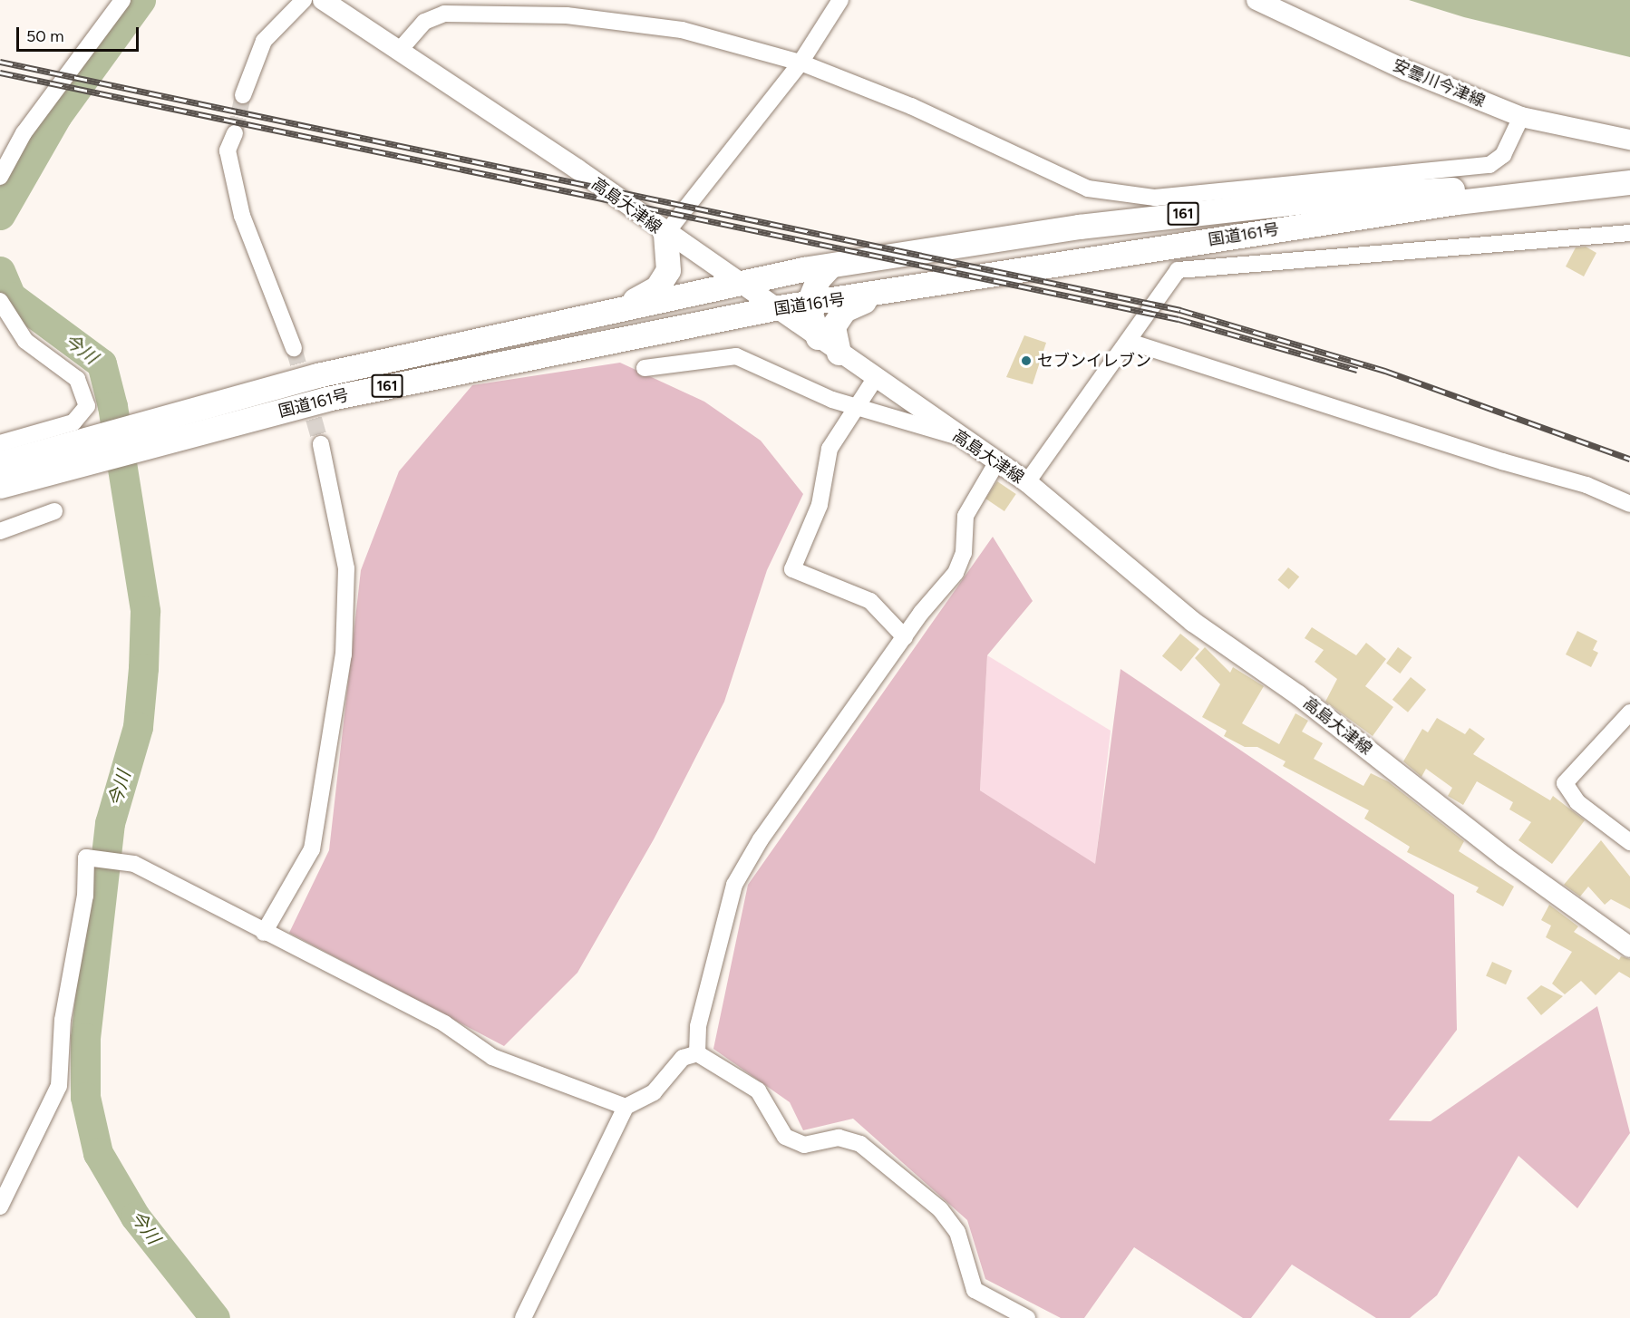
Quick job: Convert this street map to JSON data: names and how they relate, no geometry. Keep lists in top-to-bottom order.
{
  "streets": {
    "highway": ["161", "国道161号"],
    "main road": ["安曇川今津線", "高島大津線"]
  },
  "crossings": [
    ["高島大津線", "国道161号"]
  ],
  "water": ["今川"],
  "places": ["セブンイレブン"],
  "scale_bar": "50 m"
}
